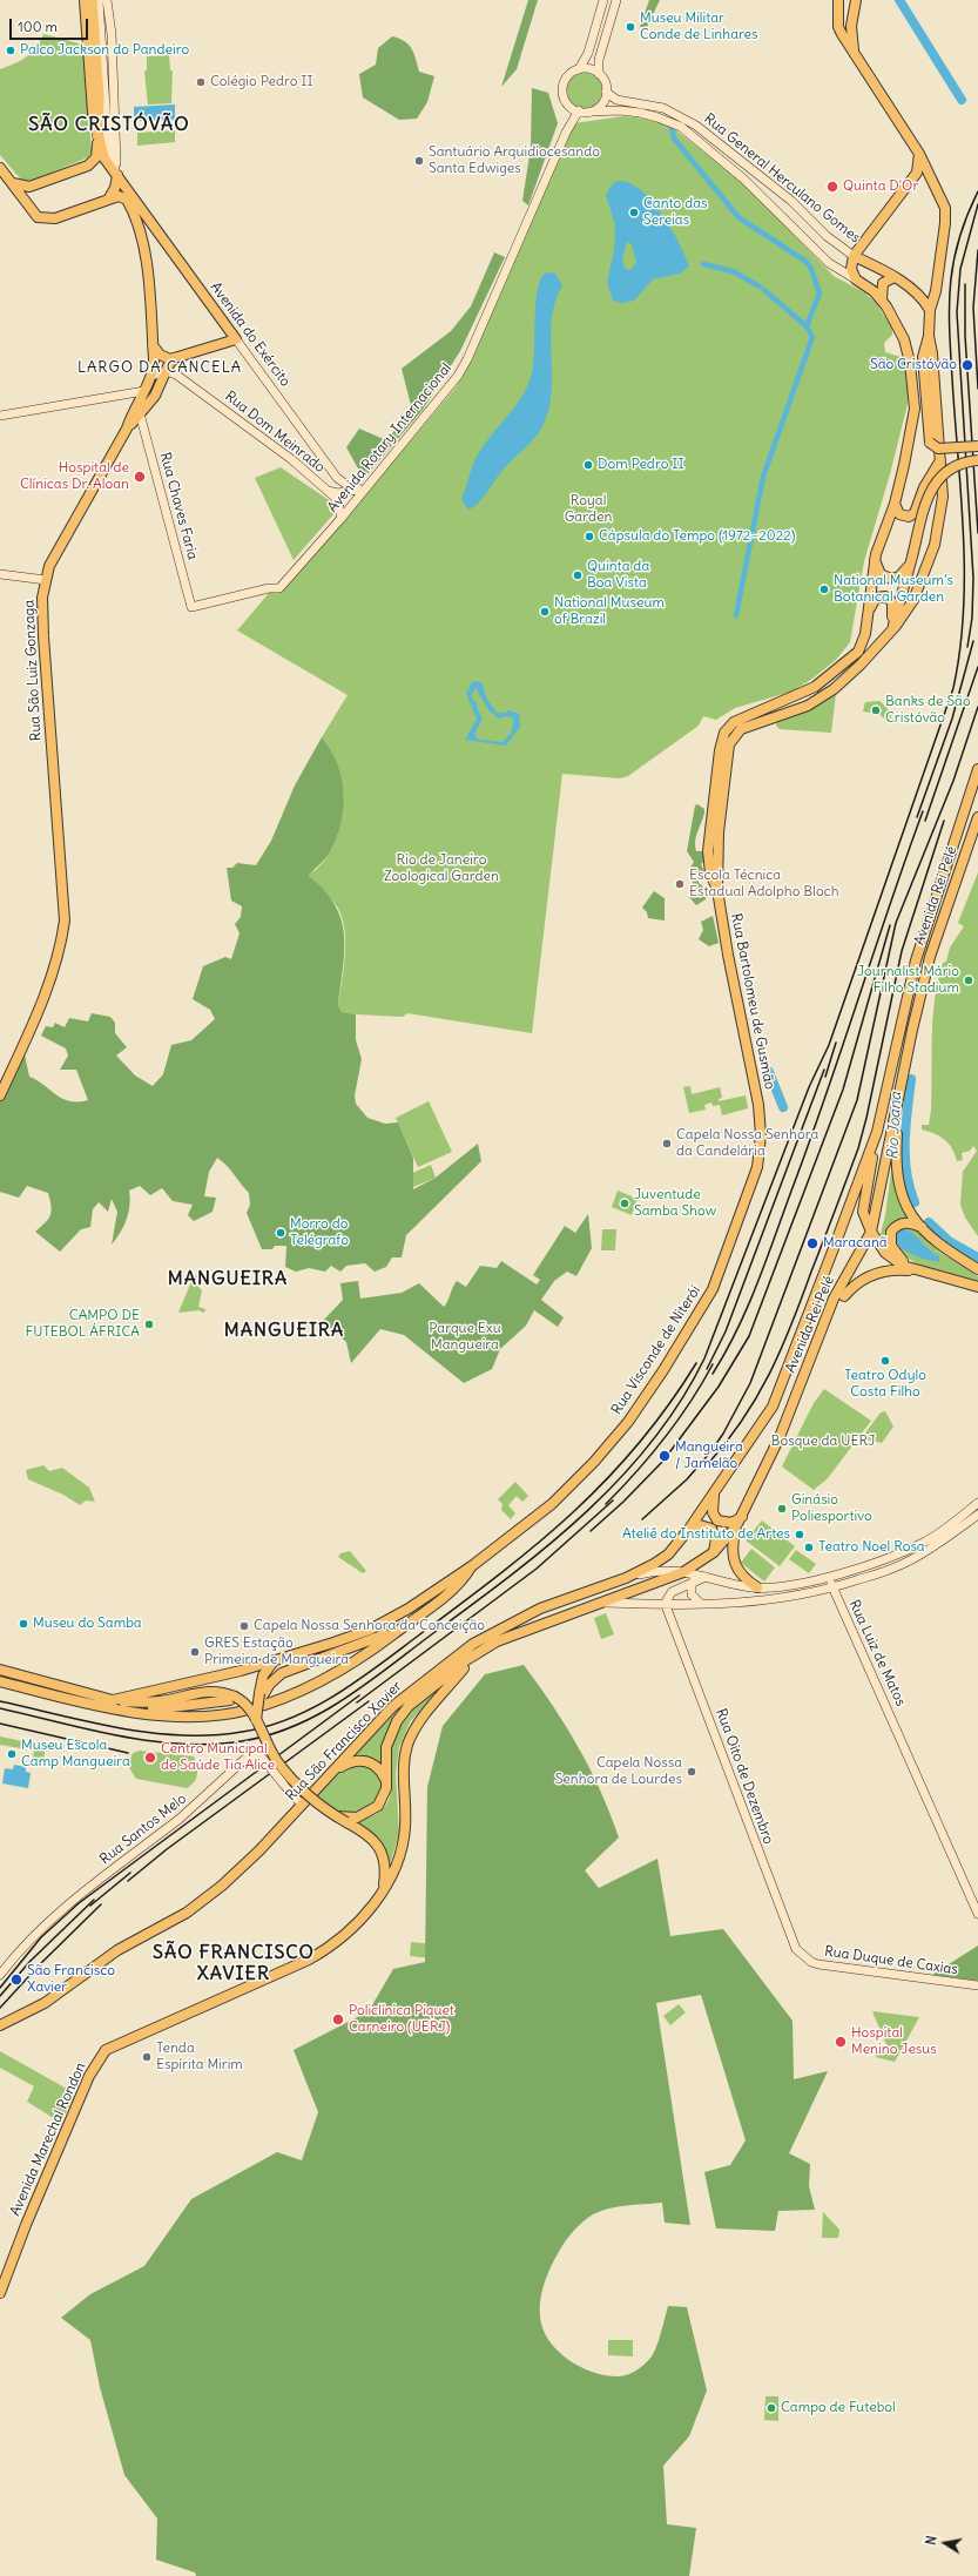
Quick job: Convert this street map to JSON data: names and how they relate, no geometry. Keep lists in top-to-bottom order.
{
  "streets": {
    "main road": [
      "Rua General Herculano Gomes",
      "Avenida do Exército",
      "Rua Dom Meinrado",
      "Avenida Rotary Internacional",
      "Rua Chaves Faria",
      "Rua São Luiz Gonzaga",
      "Avenida Rei Pelé",
      "Rua Bartolomeu de Gusmão",
      "Rua Visconde de Niterói",
      "Rua Luiz de Matos",
      "Rua São Francisco Xavier",
      "Rua Oito de Dezembro",
      "Rua Santos Melo",
      "Rua Duque de Caxias",
      "Avenida Marechal Rondon"
    ]
  },
  "crossings": [
    ["Rua General Herculano Gomes", "Avenida Rotary Internacional"],
    ["Rua General Herculano Gomes", "Rua Bartolomeu de Gusmão"],
    ["Rua Dom Meinrado", "Avenida Rotary Internacional"],
    ["Avenida Rotary Internacional", "Rua Chaves Faria"],
    ["Avenida Rei Pelé", "Rua São Francisco Xavier"],
    ["Rua Bartolomeu de Gusmão", "Rua Visconde de Niterói"],
    ["Rua Luiz de Matos", "Rua São Francisco Xavier"],
    ["Rua São Francisco Xavier", "Rua Santos Melo"],
    ["Rua Oito de Dezembro", "Rua Duque de Caxias"]
  ],
  "districts": [
    "SÃO CRISTÓVÃO",
    "LARGO DA CANCELA",
    "MANGUEIRA",
    "MANGUEIRA",
    "SÃO FRANCISCO XAVIER"
  ],
  "water": ["Rio Joana"],
  "parks": [
    "Royal Garden",
    "Rio de Janeiro Zoological Garden",
    "Parque Exu Mangueira",
    "Bosque da UERJ"
  ],
  "places": [
    "Museu Militar Conde de Linhares",
    "Palco Jackson do Pandeiro",
    "Colégio Pedro II",
    "Santuário Arquidiocesando Santa Edwiges",
    "Quinta D'Or",
    "Canto das Sereias",
    "São Cristóvão",
    "Dom Pedro II",
    "Hospital de Clínicas Dr. Aloan",
    "Cápsula do Tempo (1972–2022)",
    "Quinta da Boa Vista",
    "National Museum’s Botanical Garden",
    "National Museum of Brazil",
    "Banks de São Cristóvão",
    "Escola Técnica Estadual Adolpho Bloch",
    "Journalist Mário Filho Stadium",
    "Capela Nossa Senhora da Candelária",
    "Juventude Samba Show",
    "Morro do Telégrafo",
    "Maracanã",
    "CAMPO DE FUTEBOL ÁFRICA",
    "Teatro Odylo Costa Filho",
    "Mangueira / Jamelão",
    "Ginásio Poliesportivo",
    "Ateliê do Instituto de Artes",
    "Teatro Noel Rosa",
    "Museu do Samba",
    "Capela Nossa Senhora da Conceição",
    "GRES Estação Primeira de Mangueira",
    "Museu Escola Camp Mangueira",
    "Centro Municipal de Saúde Tia Alice",
    "Capela Nossa Senhora de Lourdes",
    "São Francisco Xavier",
    "Policlínica Piquet Carneiro (UERJ)",
    "Hospital Menino Jesus",
    "Tenda Espírita Mirim",
    "Campo de Futebol"
  ],
  "scale_bar": "100 m",
  "north": "left"
}
